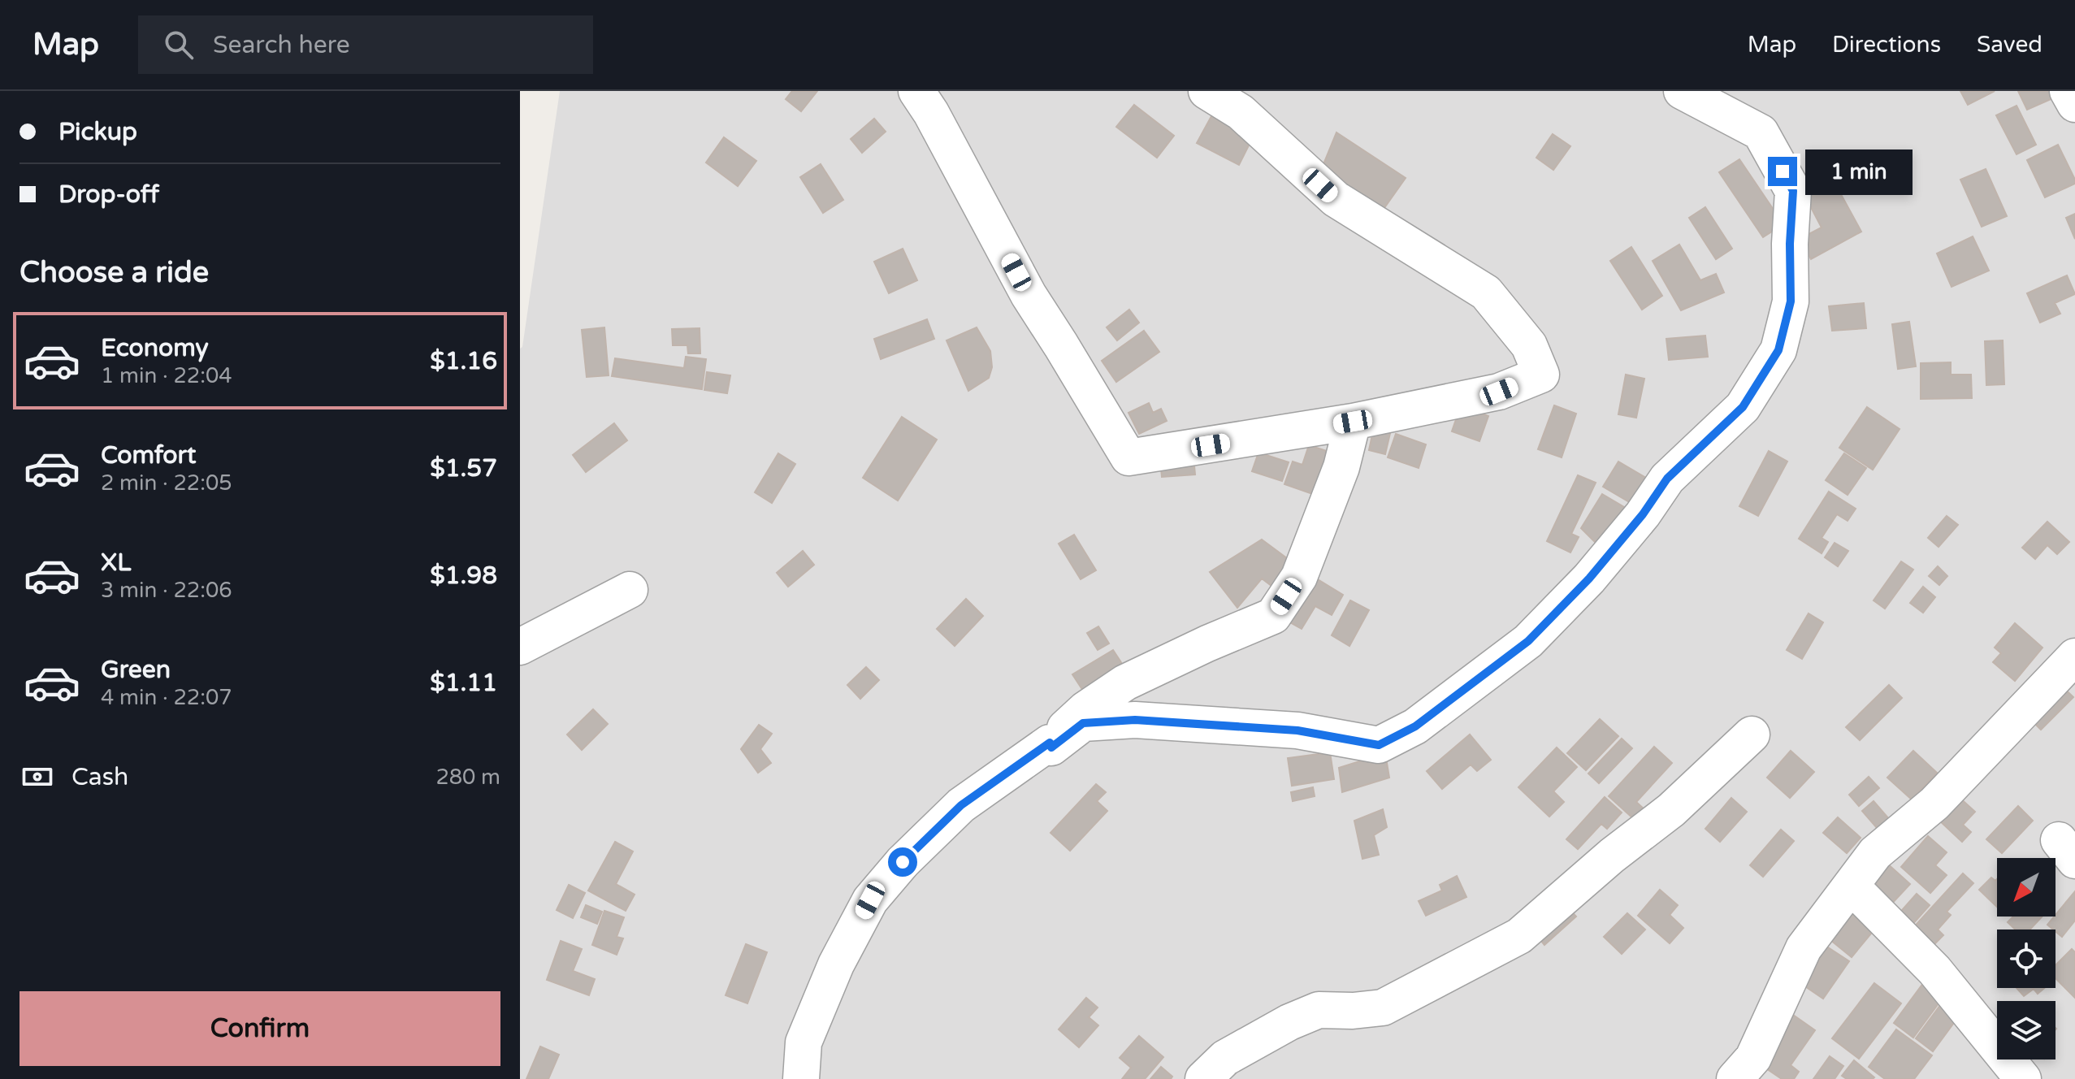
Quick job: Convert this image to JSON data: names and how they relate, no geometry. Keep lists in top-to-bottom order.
{
  "north": "bottom left",
  "page": {
    "header": "Map",
    "search": "Search here",
    "nav": ["Map", "Directions", "Saved"],
    "banner": ["Pickup", "Drop-off"],
    "bubble": "1 min",
    "heading": "Choose a ride",
    "list": [
      {
        "name": "Economy",
        "note": "1 min · 22:04",
        "value": "$1.16"
      },
      {
        "name": "Comfort",
        "note": "2 min · 22:05",
        "value": "$1.57"
      },
      {
        "name": "XL",
        "note": "3 min · 22:06",
        "value": "$1.98"
      },
      {
        "name": "Green",
        "note": "4 min · 22:07",
        "value": "$1.11"
      }
    ],
    "pay": ["Cash", "280 m"],
    "buttons": "Confirm"
  }
}
